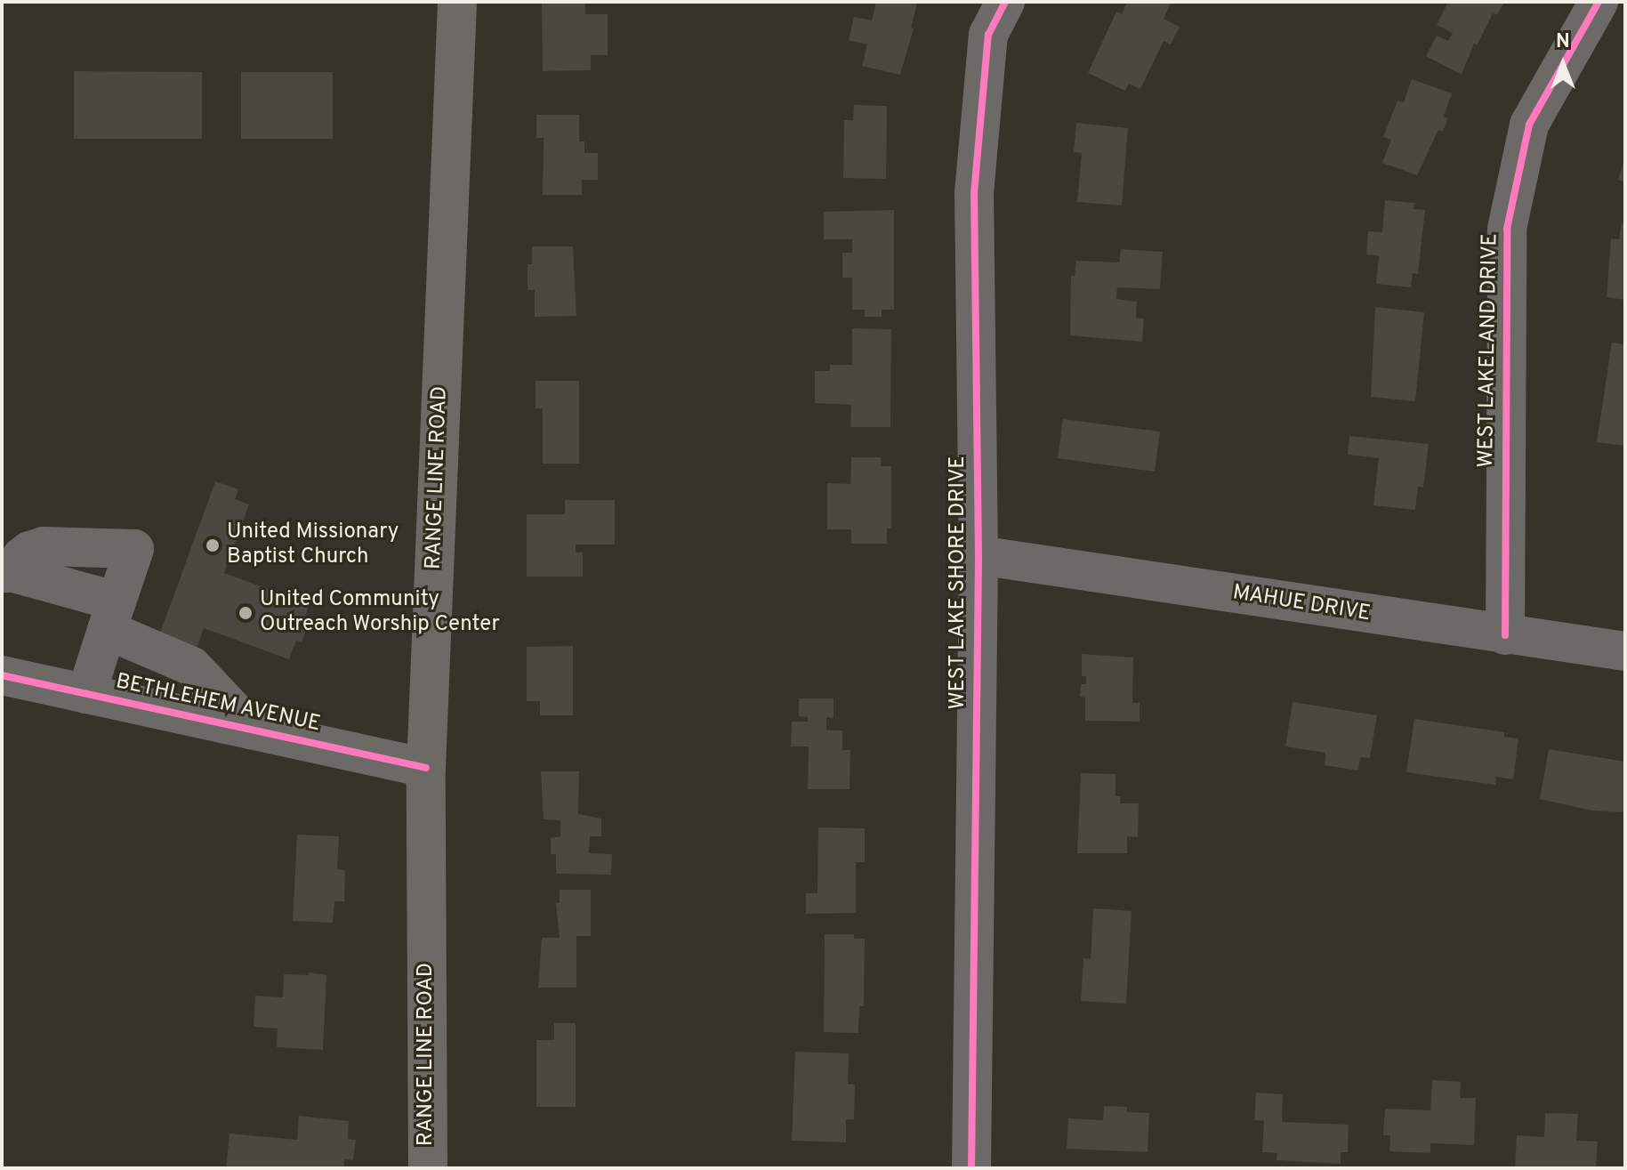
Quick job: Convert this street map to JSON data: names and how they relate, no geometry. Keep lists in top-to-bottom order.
{
  "streets": {
    "main road": ["RANGE LINE ROAD"],
    "street": [
      "WEST LAKELAND DRIVE",
      "WEST LAKE SHORE DRIVE",
      "MAHUE DRIVE",
      "BETHLEHEM AVENUE"
    ]
  },
  "crossings": [
    ["WEST LAKELAND DRIVE", "MAHUE DRIVE"],
    ["RANGE LINE ROAD", "BETHLEHEM AVENUE"],
    ["WEST LAKE SHORE DRIVE", "MAHUE DRIVE"]
  ],
  "places": ["United Missionary Baptist Church", "United Community Outreach Worship Center"],
  "north": "top"
}
